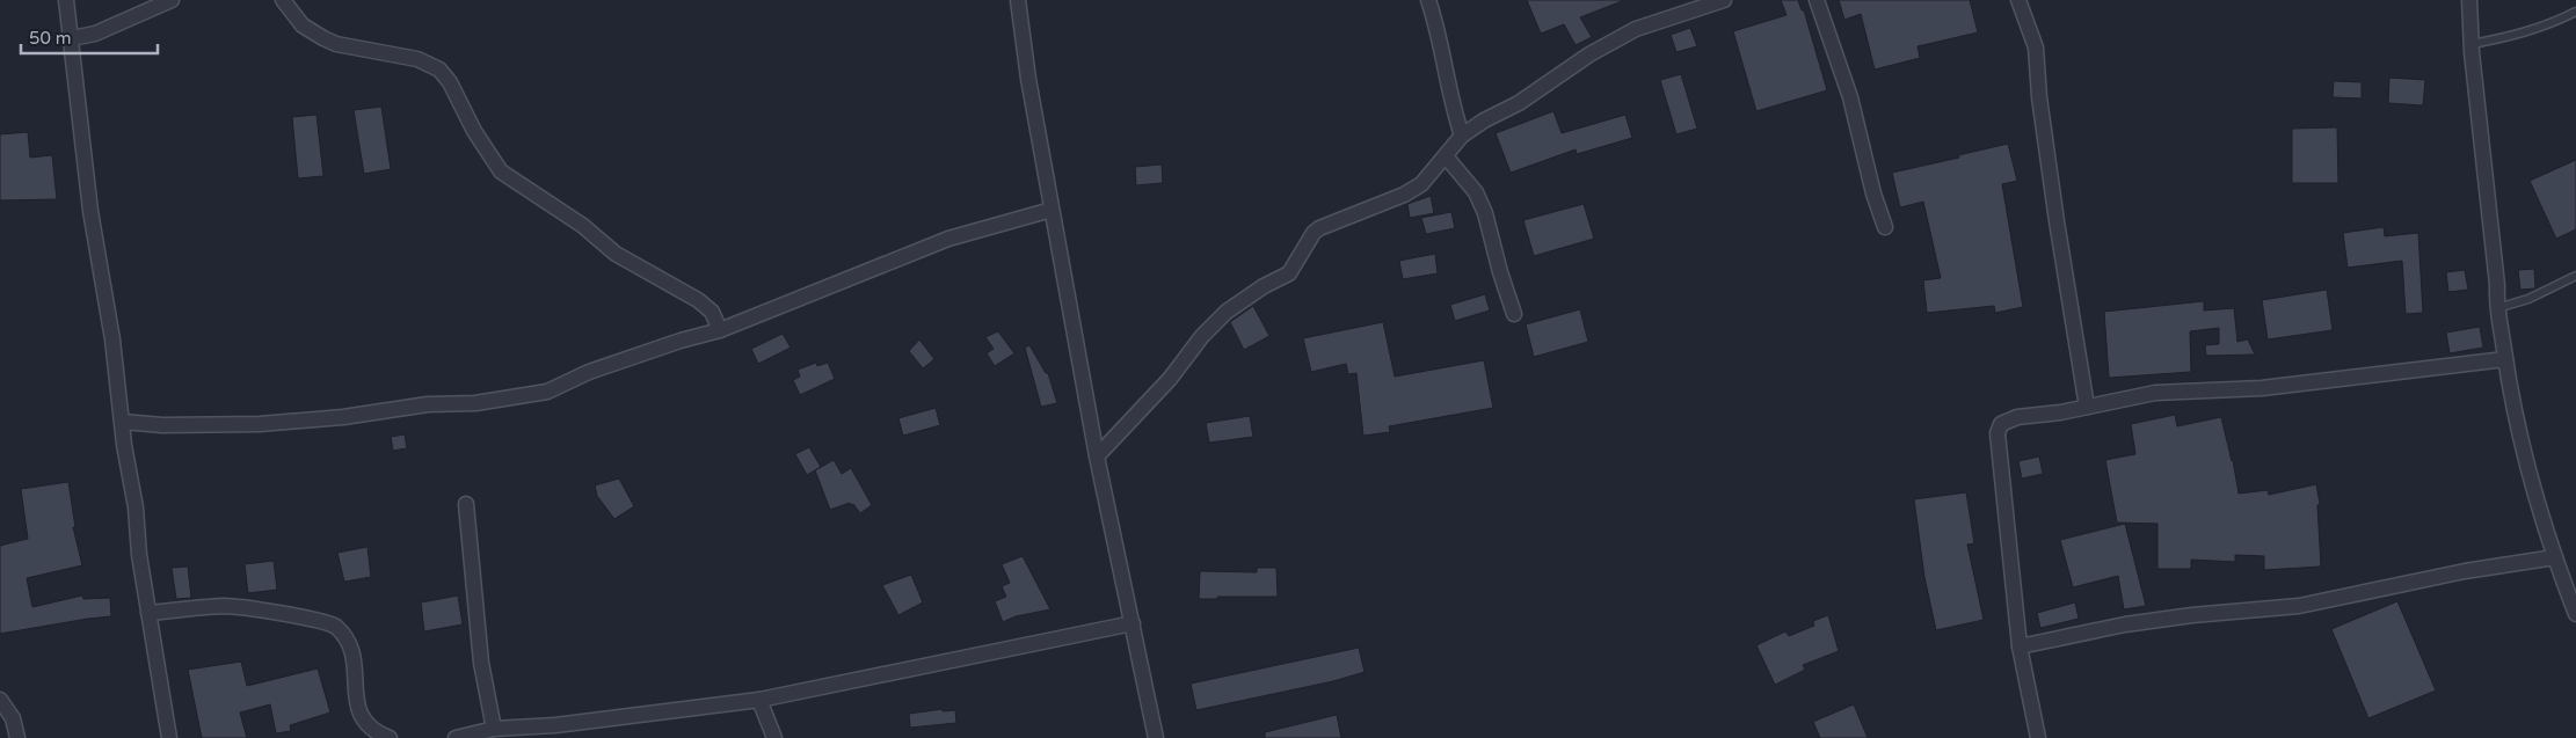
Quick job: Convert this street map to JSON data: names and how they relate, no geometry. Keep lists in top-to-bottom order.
{
  "scale_bar": "50 m"
}
